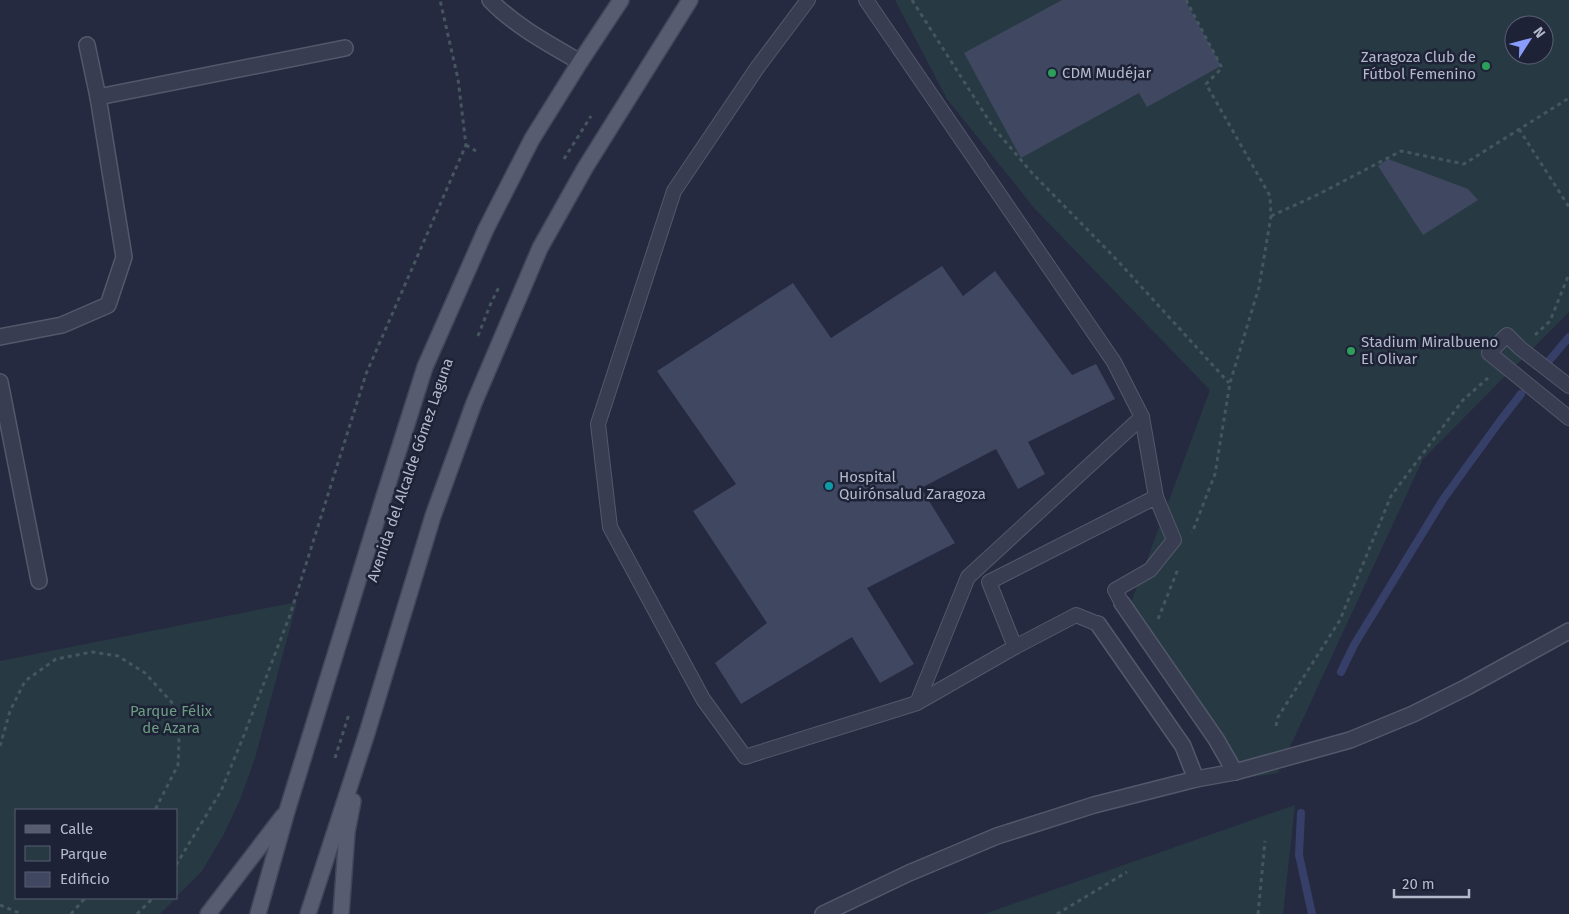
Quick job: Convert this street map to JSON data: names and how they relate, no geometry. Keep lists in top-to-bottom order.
{
  "streets": {
    "main road": ["Avenida del Alcalde Gómez Laguna"]
  },
  "parks": ["Parque Félix de Azara"],
  "places": [
    "Zaragoza Club de Fútbol Femenino",
    "CDM Mudéjar",
    "Stadium Miralbueno El Olivar",
    "Hospital Quirónsalud Zaragoza"
  ],
  "legend": ["Calle", "Parque", "Edificio"],
  "scale_bar": "20 m",
  "north": "top right"
}
